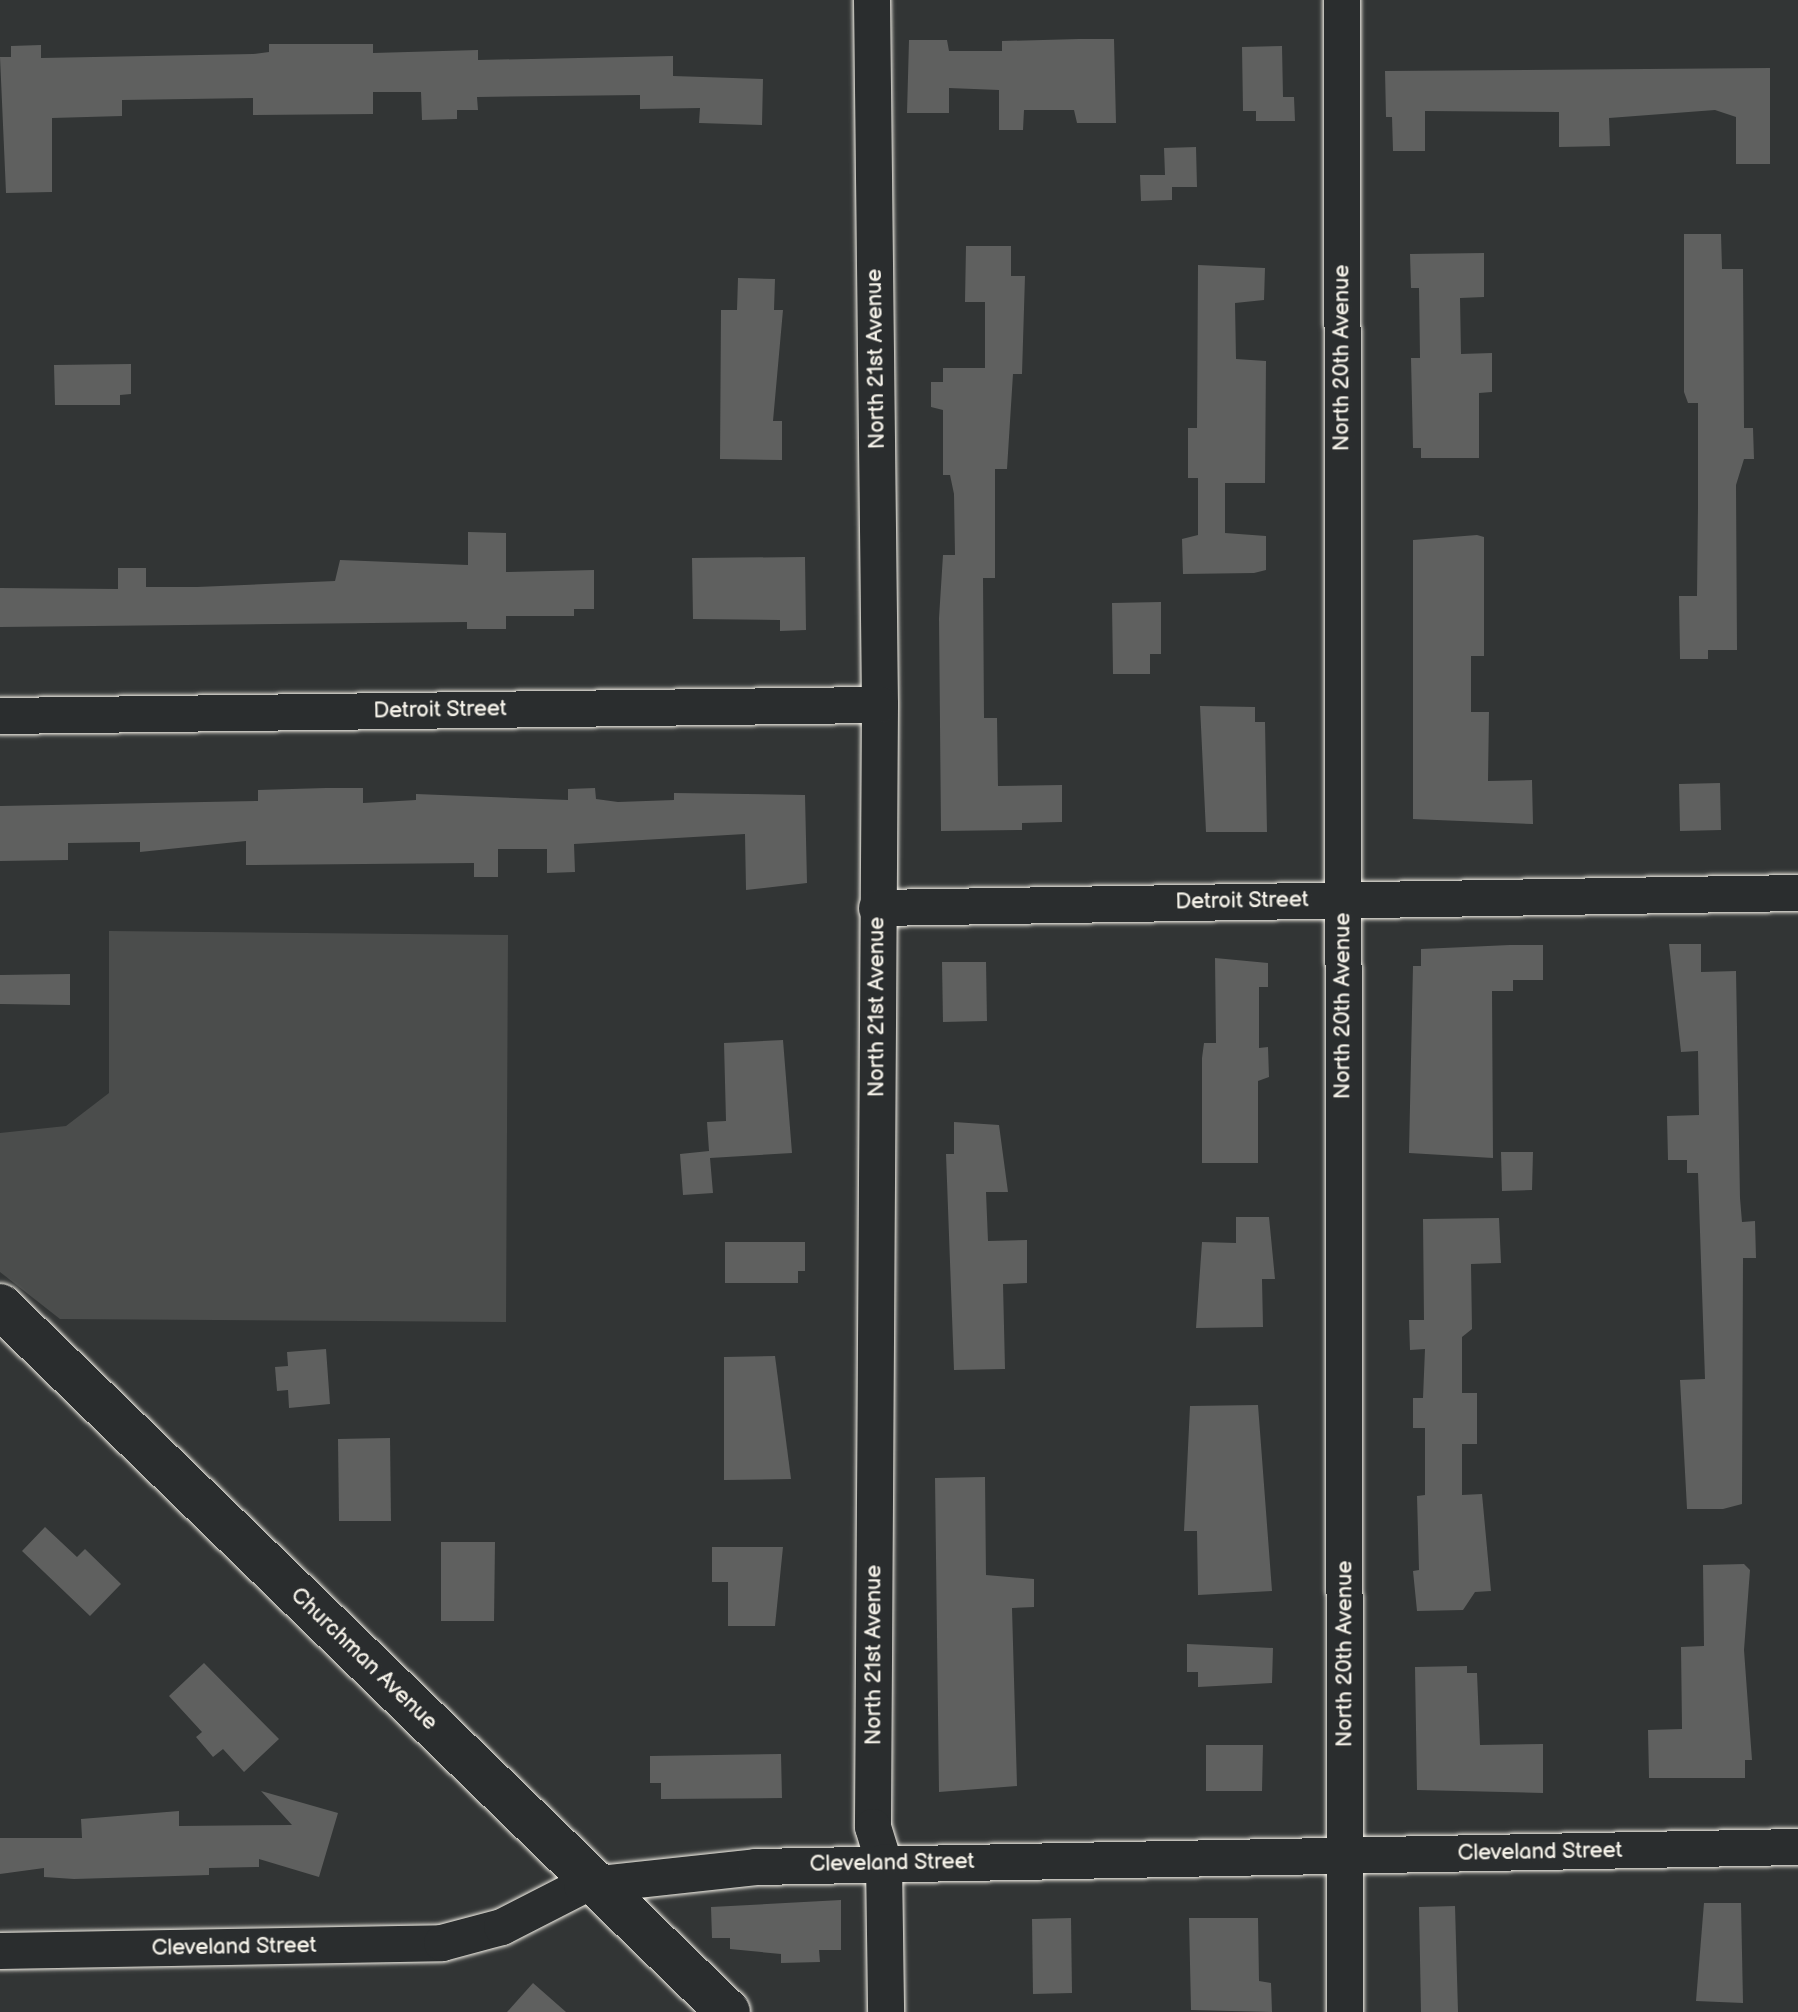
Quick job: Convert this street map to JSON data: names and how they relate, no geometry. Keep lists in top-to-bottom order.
{
  "streets": {
    "main road": ["Churchman Avenue"],
    "street": [
      "North 20th Avenue",
      "North 21st Avenue",
      "Detroit Street",
      "Cleveland Street"
    ]
  },
  "crossings": [
    ["North 20th Avenue", "Detroit Street"],
    ["North 20th Avenue", "Cleveland Street"],
    ["North 21st Avenue", "Detroit Street"],
    ["North 21st Avenue", "Cleveland Street"],
    ["Churchman Avenue", "Cleveland Street"]
  ]
}
